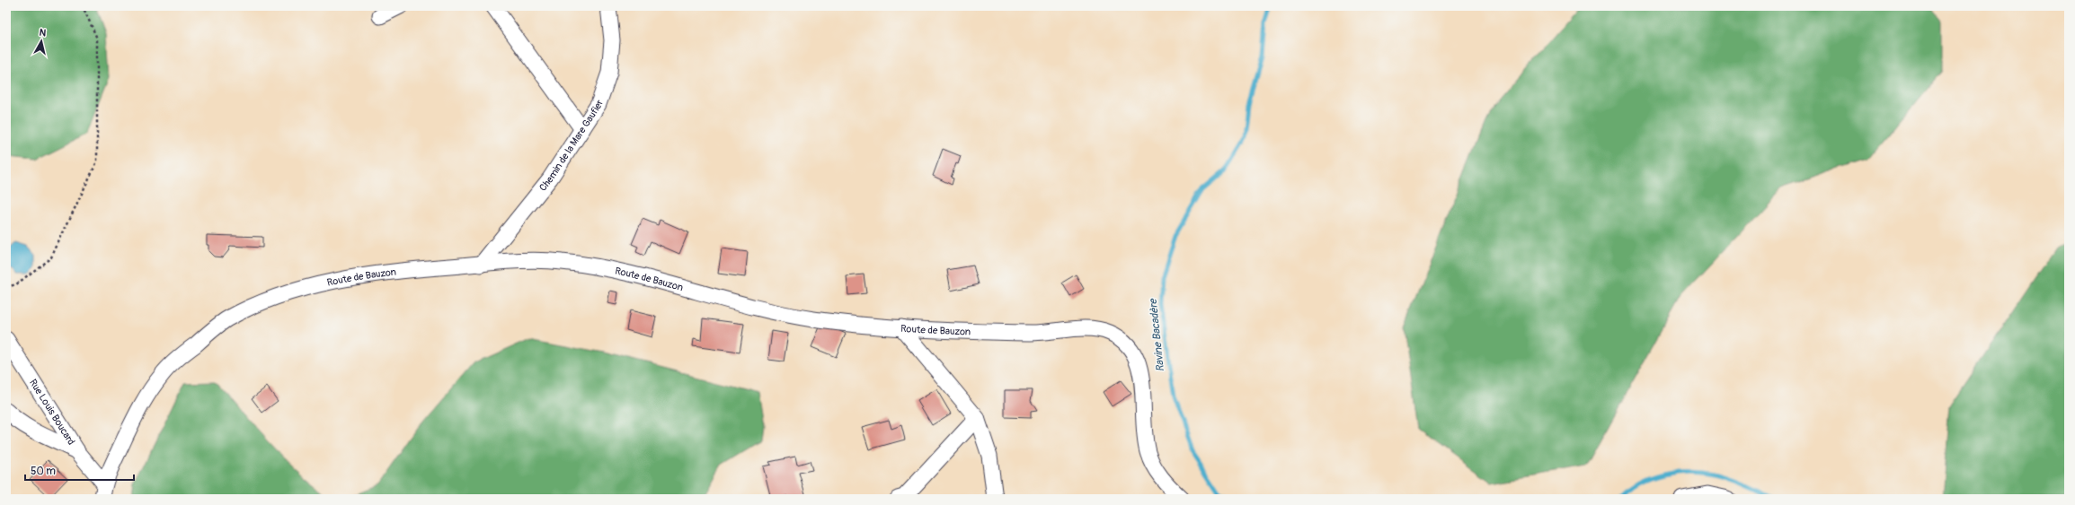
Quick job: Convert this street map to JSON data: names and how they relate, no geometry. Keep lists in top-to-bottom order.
{
  "streets": {
    "street": ["Chemin de la Mare Gaufier", "Route de Bauzon", "Rue Louis Boucard"]
  },
  "crossings": [
    ["Chemin de la Mare Gaufier", "Route de Bauzon"],
    ["Route de Bauzon", "Rue Louis Boucard"]
  ],
  "water": ["Ravine Bacadère"],
  "scale_bar": "50 m",
  "north": "top"
}
